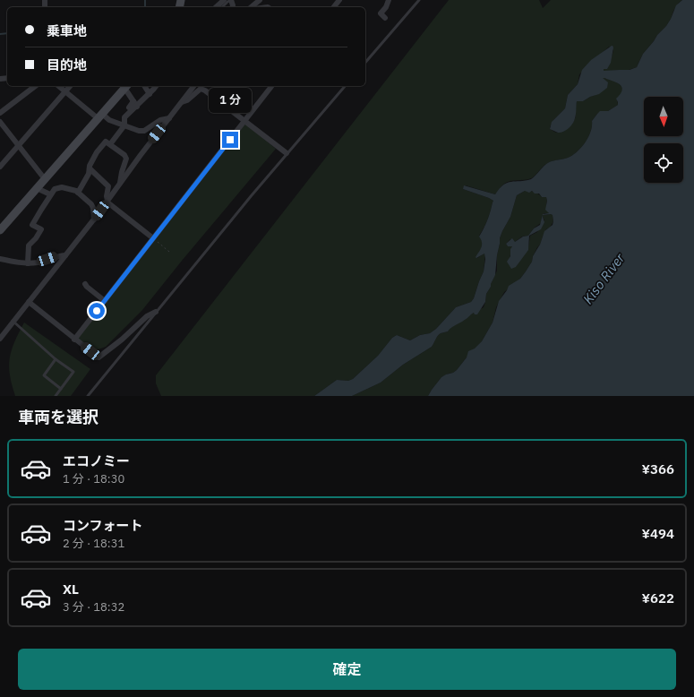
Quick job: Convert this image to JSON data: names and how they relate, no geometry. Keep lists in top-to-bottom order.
{
  "water": ["Kiso River"],
  "north": "bottom",
  "page": {
    "banner": ["乗車地", "目的地"],
    "bubble": "1 分",
    "heading": "車両を選択",
    "list": [
      {
        "name": "エコノミー",
        "note": "1 分 · 18:30",
        "value": "¥366"
      },
      {
        "name": "コンフォート",
        "note": "2 分 · 18:31",
        "value": "¥494"
      },
      {
        "name": "XL",
        "note": "3 分 · 18:32",
        "value": "¥622"
      }
    ],
    "buttons": "確定"
  }
}
